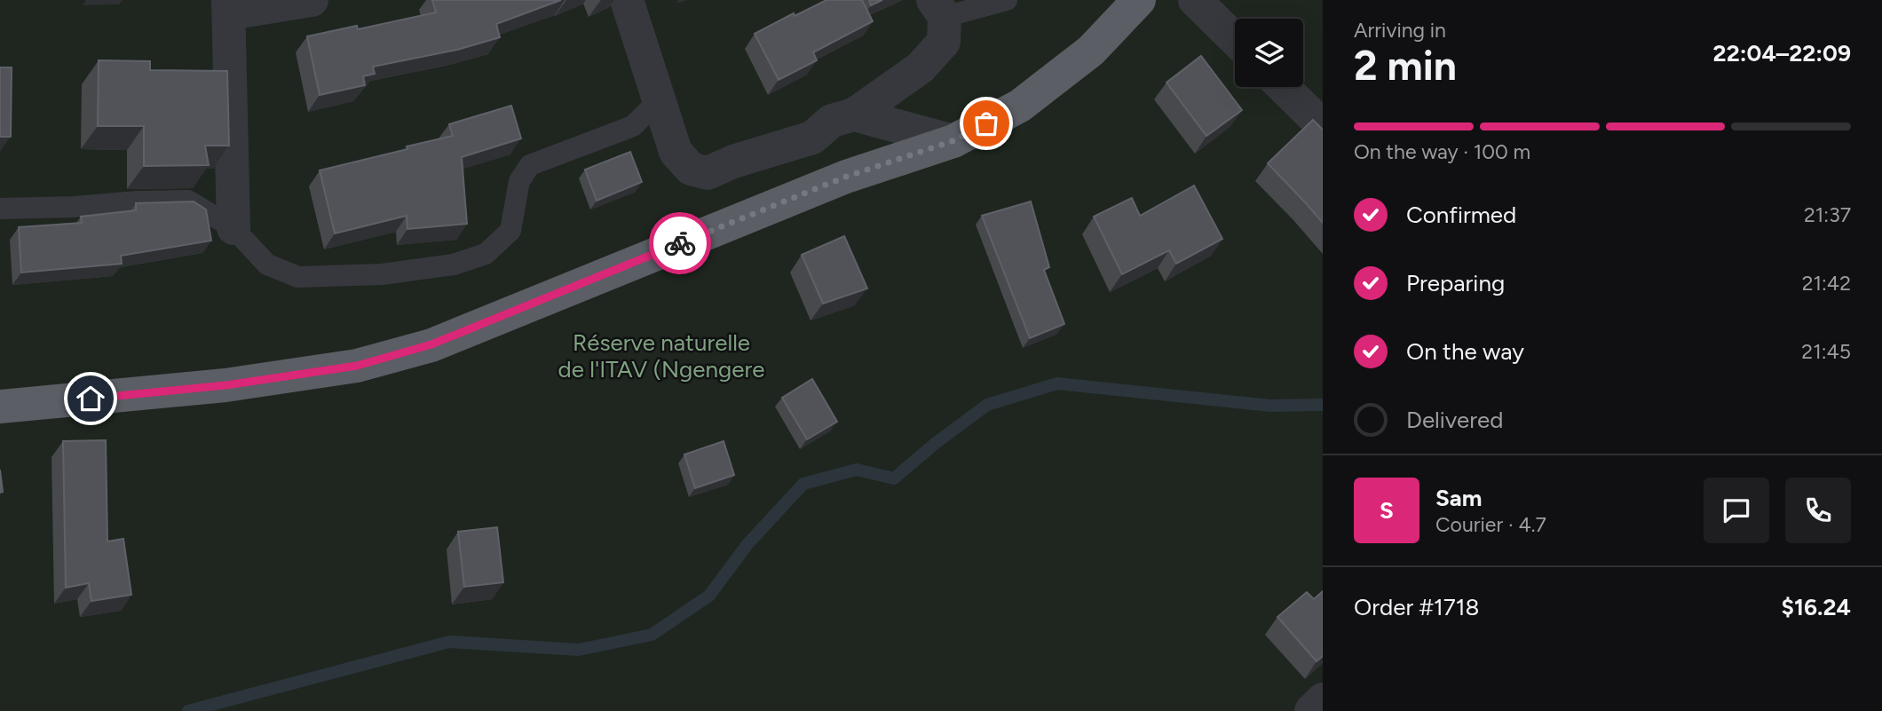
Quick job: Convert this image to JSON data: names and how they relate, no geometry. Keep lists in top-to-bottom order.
{
  "parks": ["Réserve naturelle de l'ITAV (Ngengere"],
  "page": {
    "heading": ["2 min", "Arriving in", "22:04–22:09"],
    "panel": [
      "Sam",
      "Courier · 4.7",
      "Order #1718",
      "$16.24"
    ],
    "bar": "On the way · 100 m",
    "list": [
      ["Confirmed", "21:37"],
      ["Preparing", "21:42"],
      ["On the way", "21:45"],
      "Delivered"
    ],
    "round": "S"
  }
}
